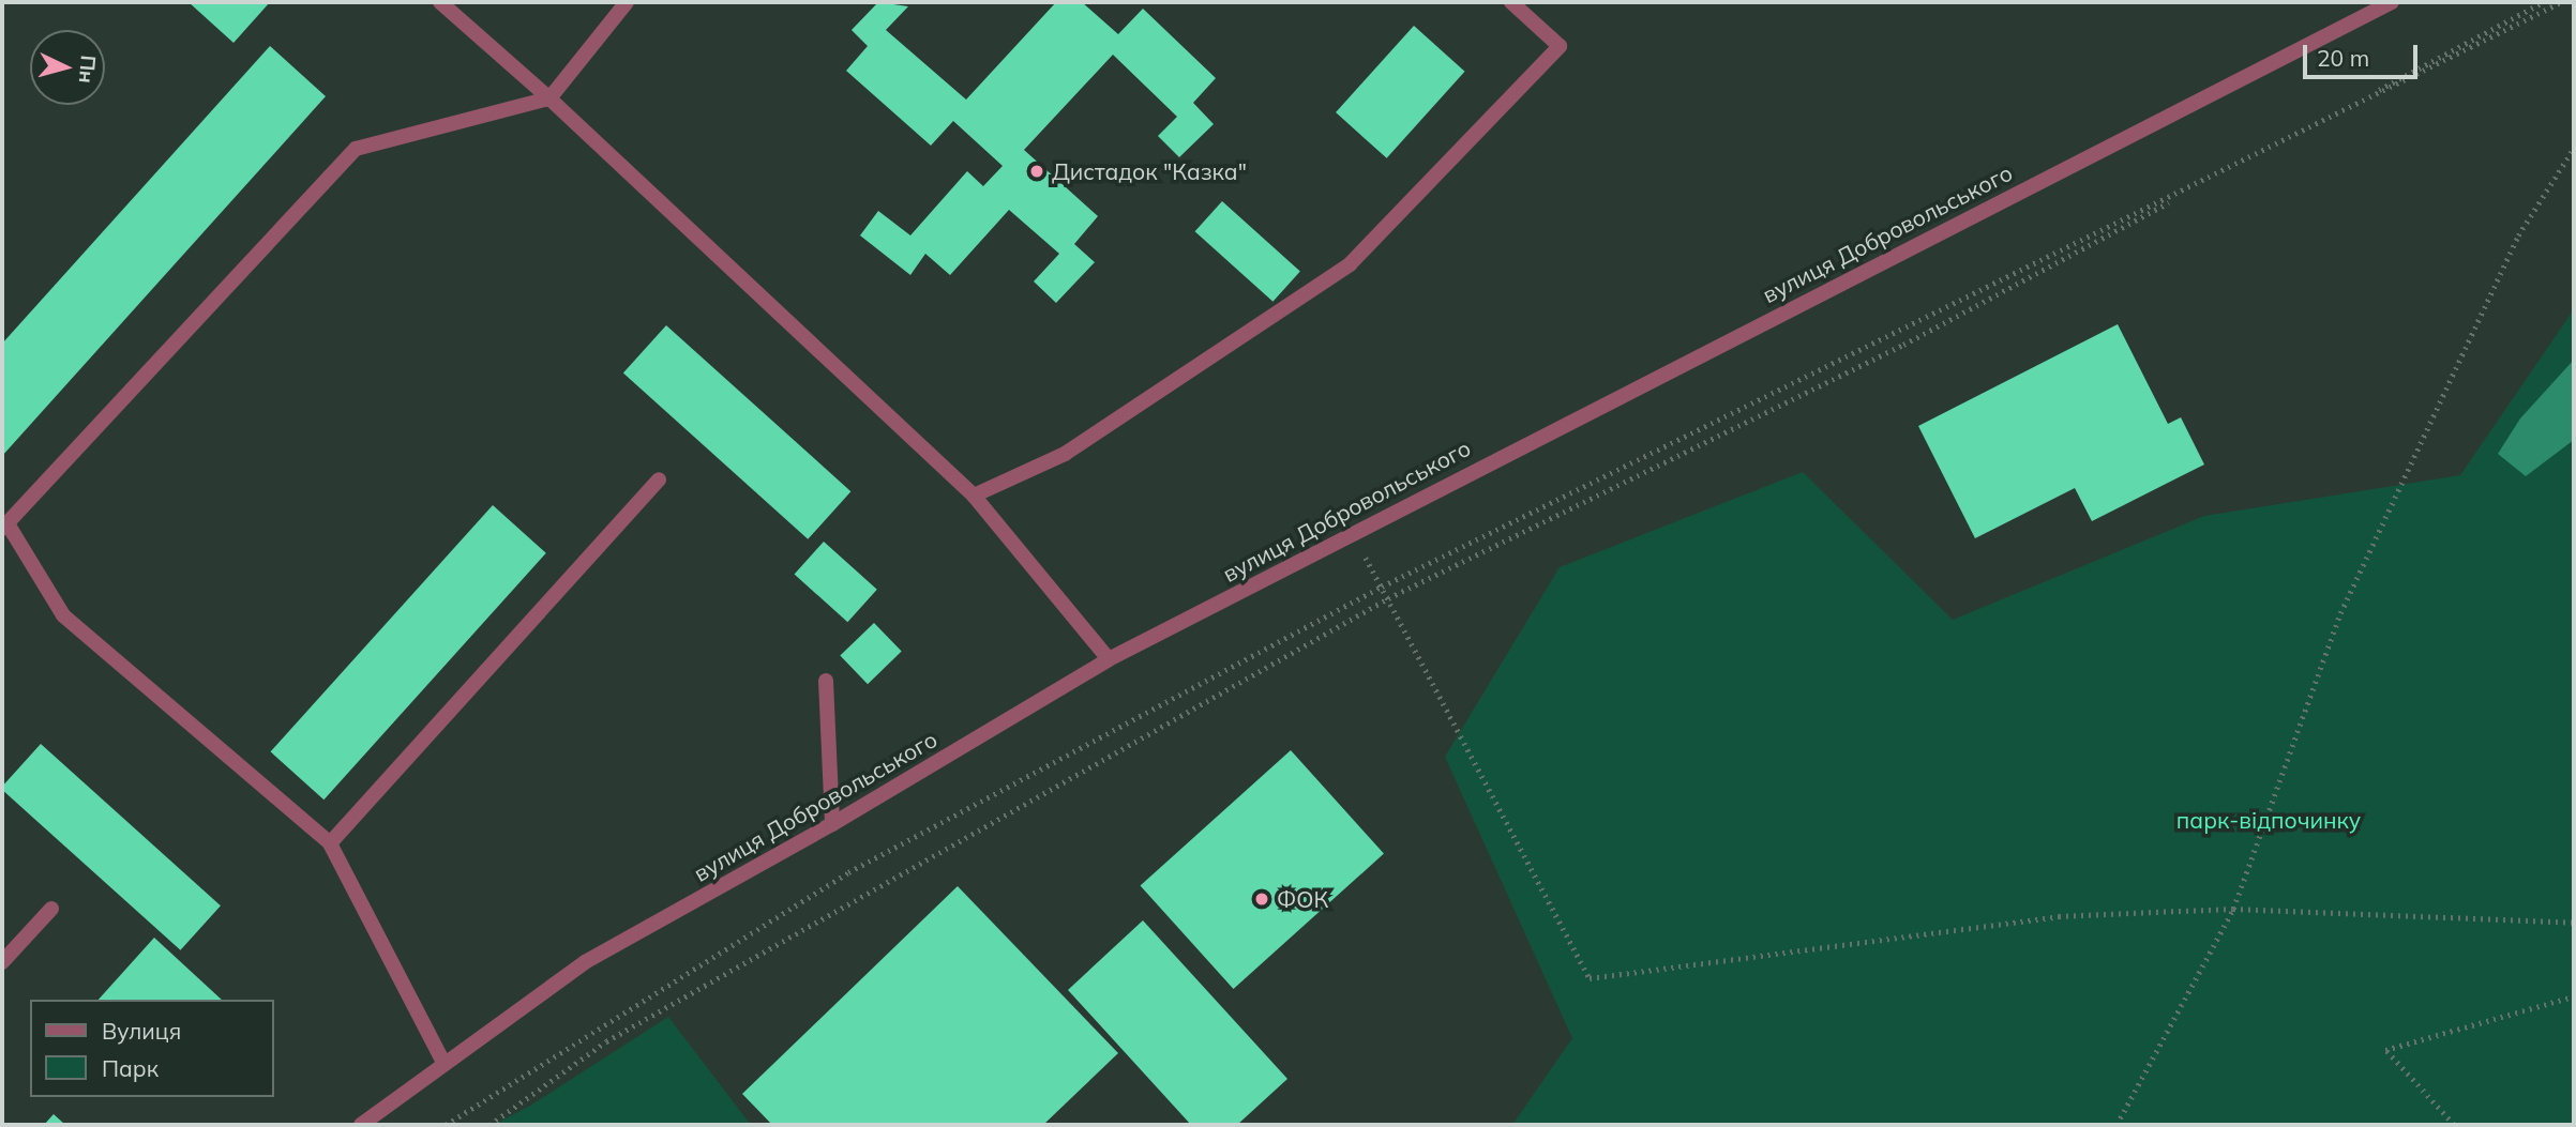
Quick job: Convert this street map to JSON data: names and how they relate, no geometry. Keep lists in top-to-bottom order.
{
  "streets": {
    "street": ["вулиця Добровольського"]
  },
  "parks": ["парк-відпочинку"],
  "places": ["Дистадок \"Казка\"", "ФОК"],
  "legend": ["Вулиця", "Парк"],
  "scale_bar": "20 m",
  "north": "right"
}
